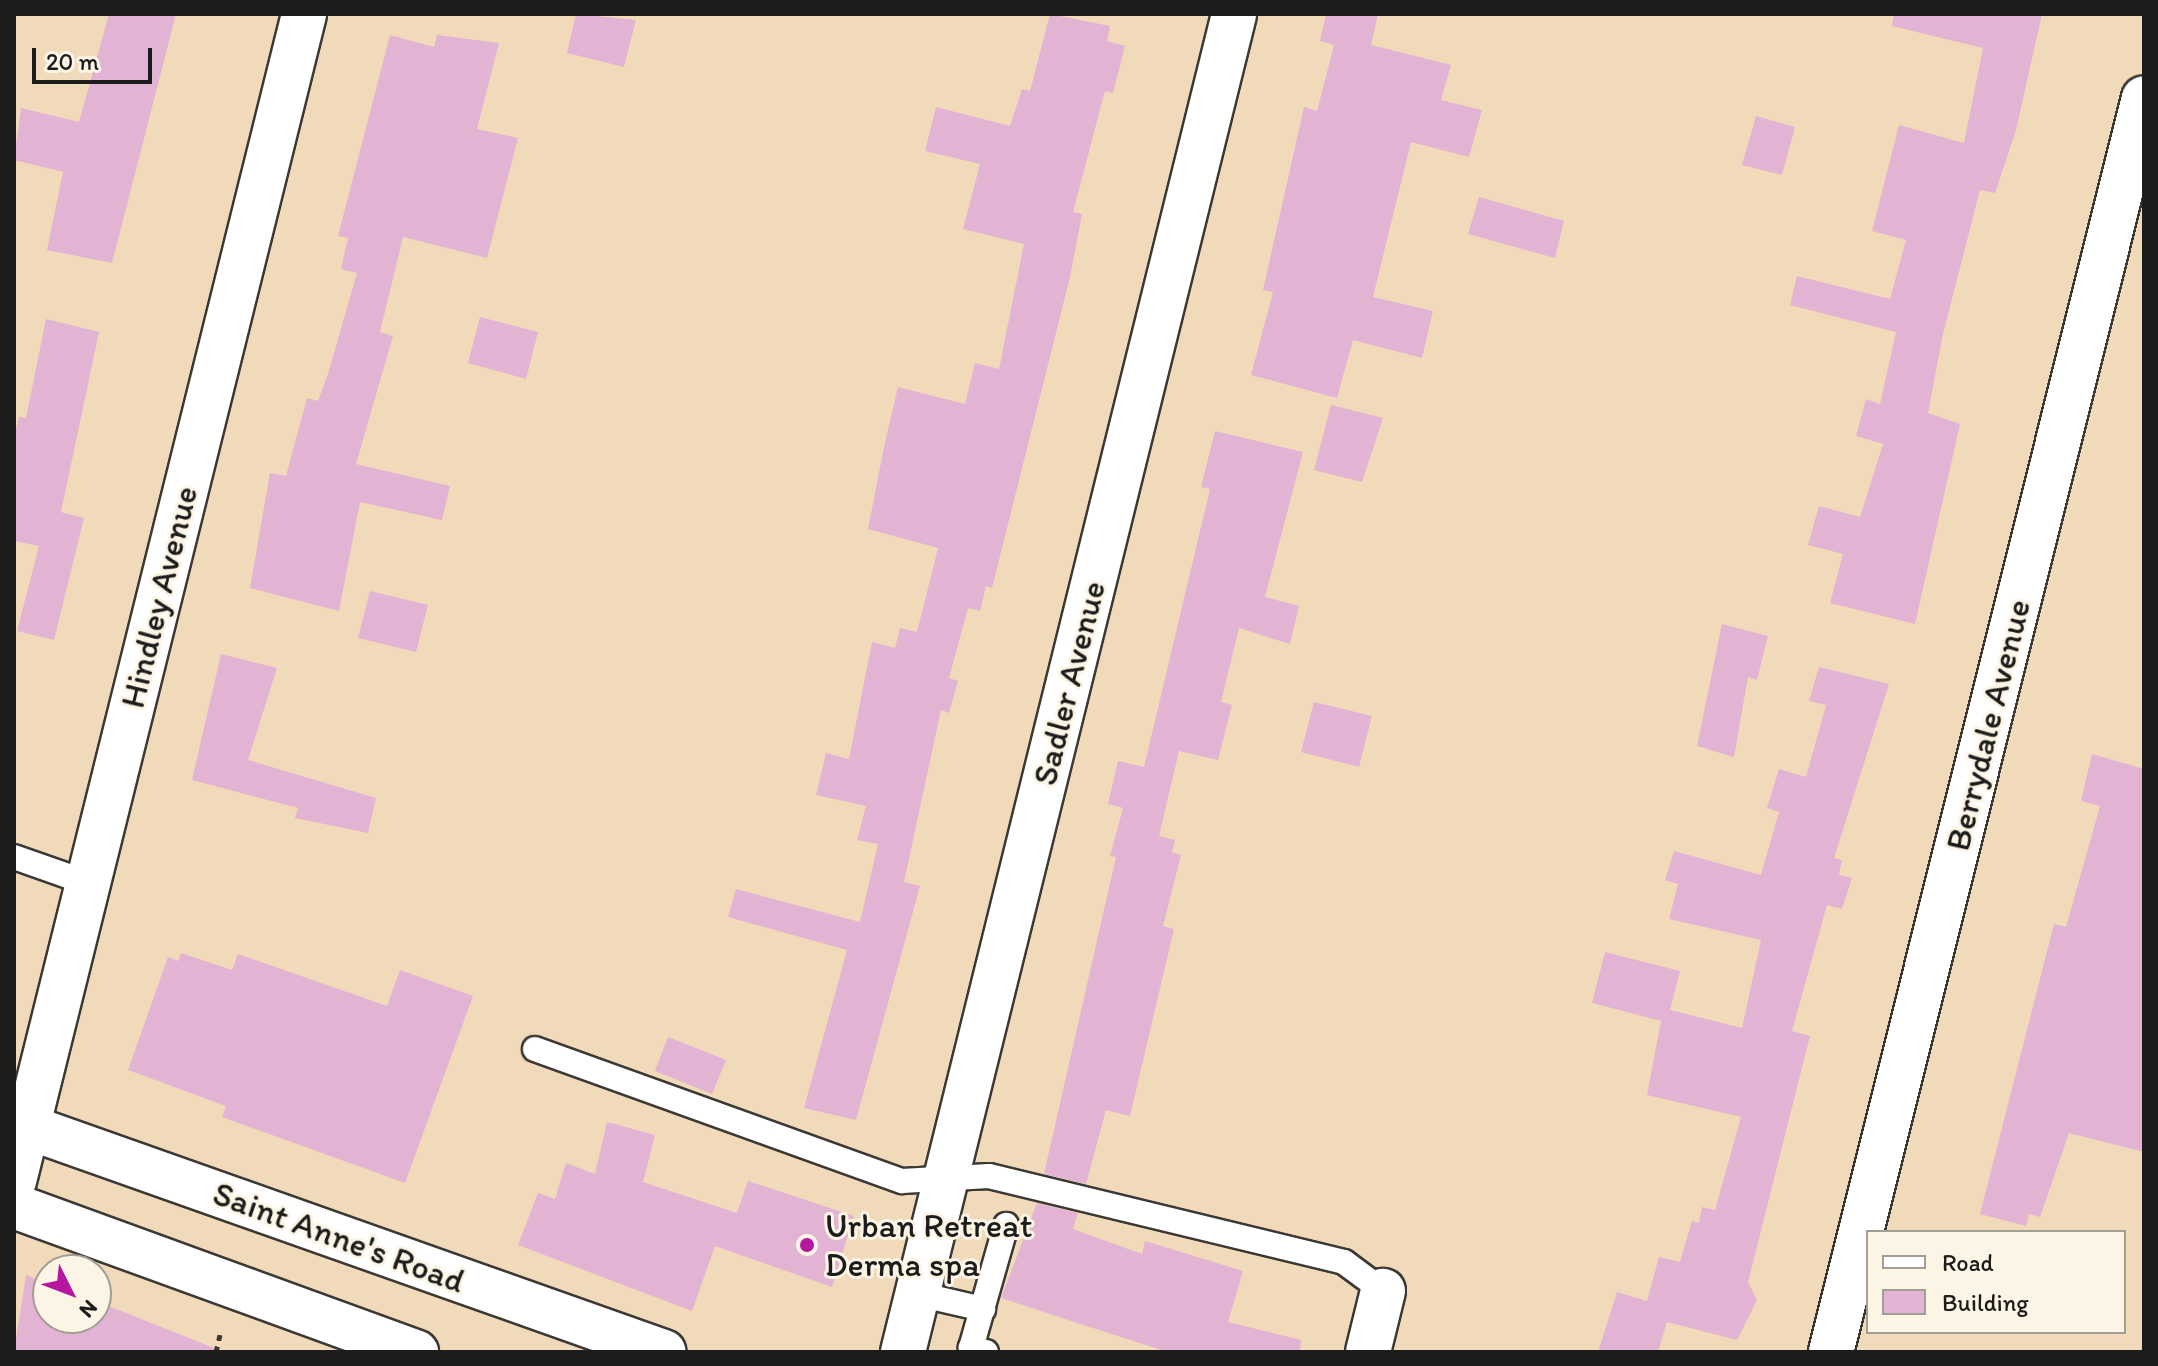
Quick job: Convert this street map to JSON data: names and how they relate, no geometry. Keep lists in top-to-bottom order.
{
  "streets": {
    "street": [
      "Hindley Avenue",
      "Sadler Avenue",
      "Berrydale Avenue",
      "Saint Anne's Road"
    ]
  },
  "crossings": [
    ["Hindley Avenue", "Saint Anne's Road"]
  ],
  "places": ["Urban Retreat Derma spa"],
  "legend": ["Road", "Building"],
  "scale_bar": "20 m",
  "north": "bottom right"
}
